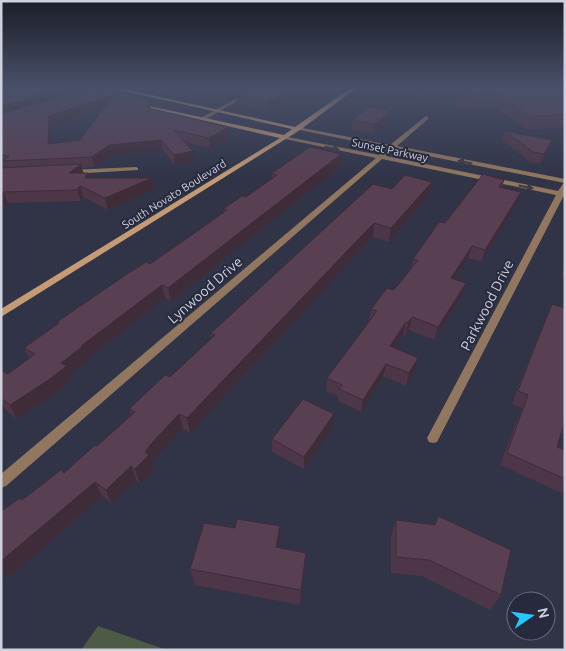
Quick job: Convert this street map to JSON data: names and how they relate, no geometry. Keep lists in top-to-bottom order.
{
  "streets": {
    "main road": ["Sunset Parkway", "South Novato Boulevard"],
    "street": ["Lynwood Drive", "Parkwood Drive"]
  },
  "crossings": [
    ["Sunset Parkway", "South Novato Boulevard"],
    ["Sunset Parkway", "Lynwood Drive"],
    ["Sunset Parkway", "Parkwood Drive"]
  ],
  "north": "right"
}
